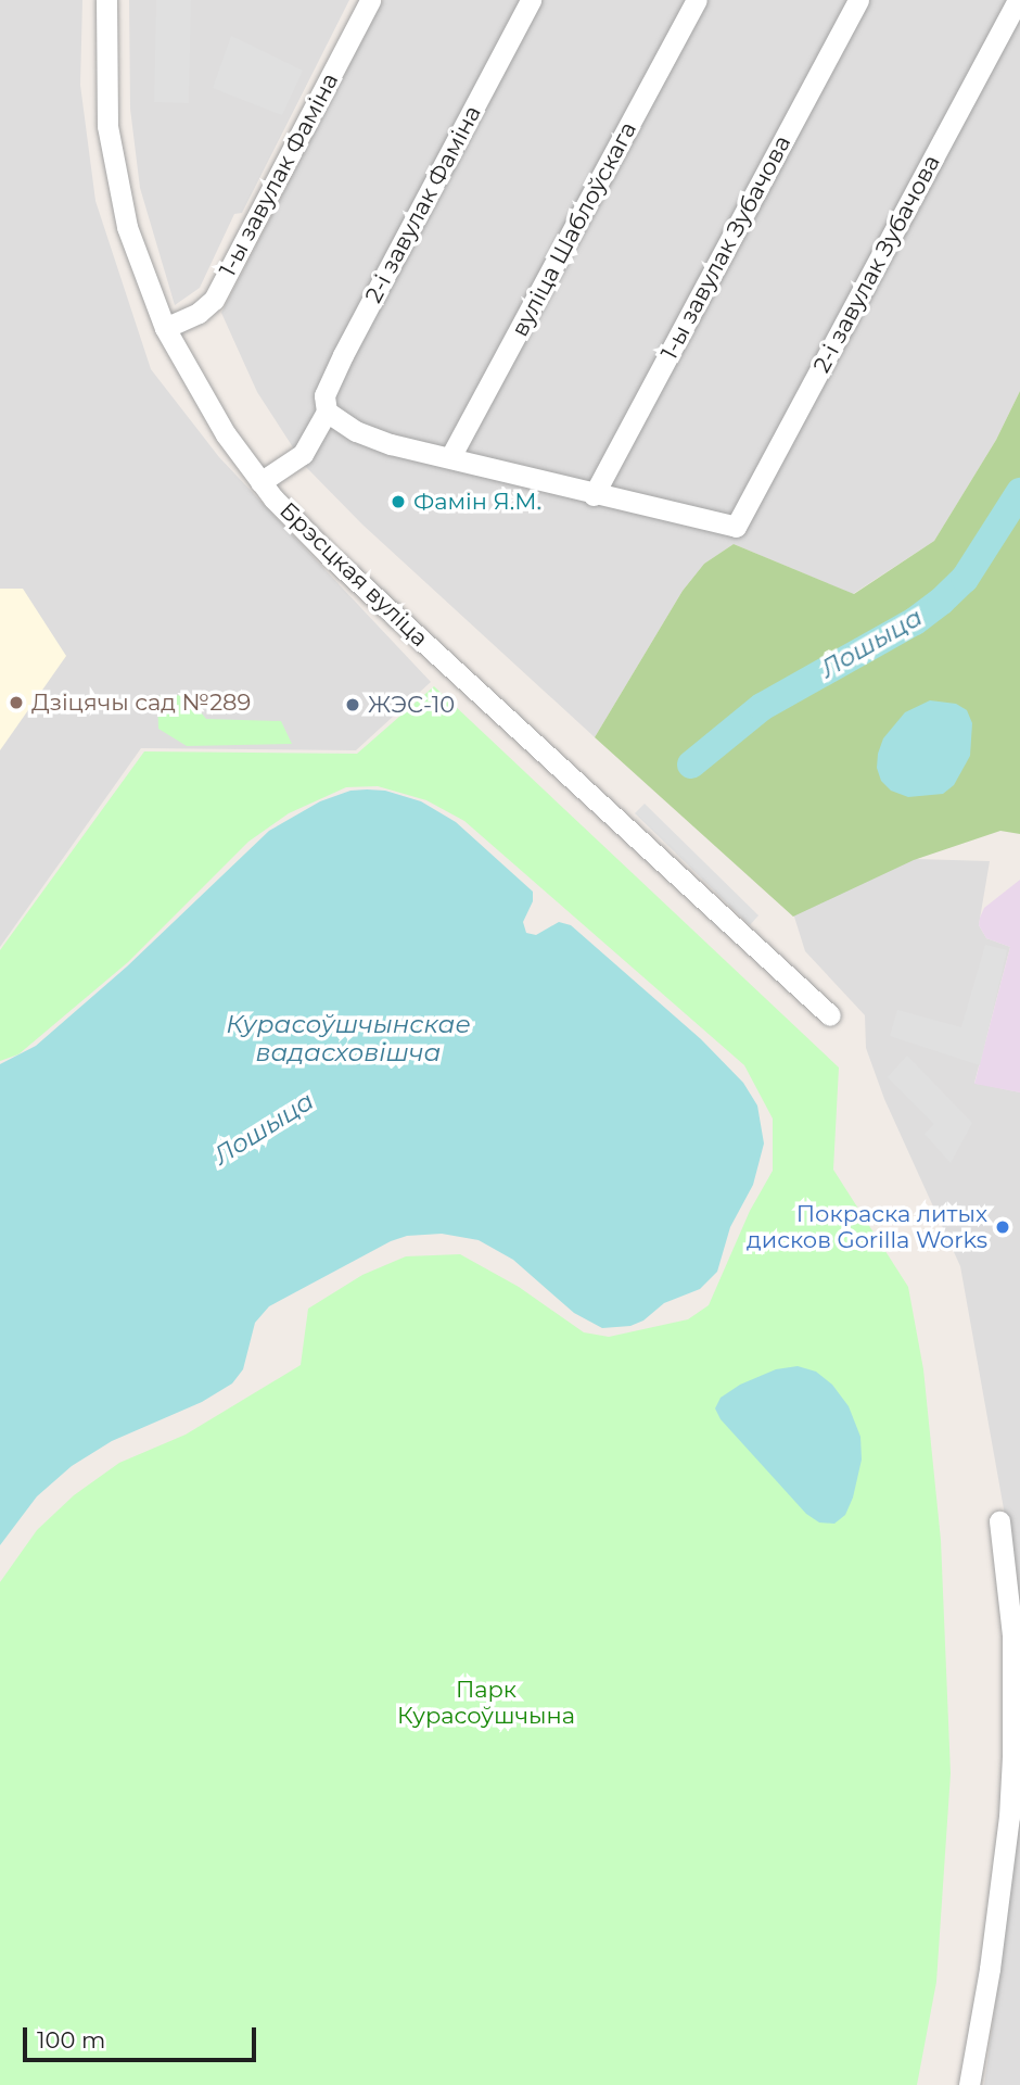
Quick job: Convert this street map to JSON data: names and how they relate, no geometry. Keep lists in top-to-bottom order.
{
  "streets": {
    "street": [
      "1-ы завулак Фаміна",
      "2-і завулак Фаміна",
      "вуліца Шаблоўскага",
      "1-ы завулак Зубачова",
      "2-і завулак Зубачова",
      "Брэсцкая вуліца"
    ]
  },
  "crossings": [
    ["1-ы завулак Фаміна", "Брэсцкая вуліца"],
    ["2-і завулак Фаміна", "Брэсцкая вуліца"],
    ["1-ы завулак Зубачова", "2-і завулак Зубачова"]
  ],
  "water": ["Лошыца", "Курасоўшчынскае вадасховішча"],
  "parks": ["Парк Курасоўшчына"],
  "places": [
    "Фамін Я.М.",
    "Дзіцячы сад №289",
    "ЖЭС-10",
    "Покраска литых дисков Gorilla Works"
  ],
  "scale_bar": "100 m"
}
